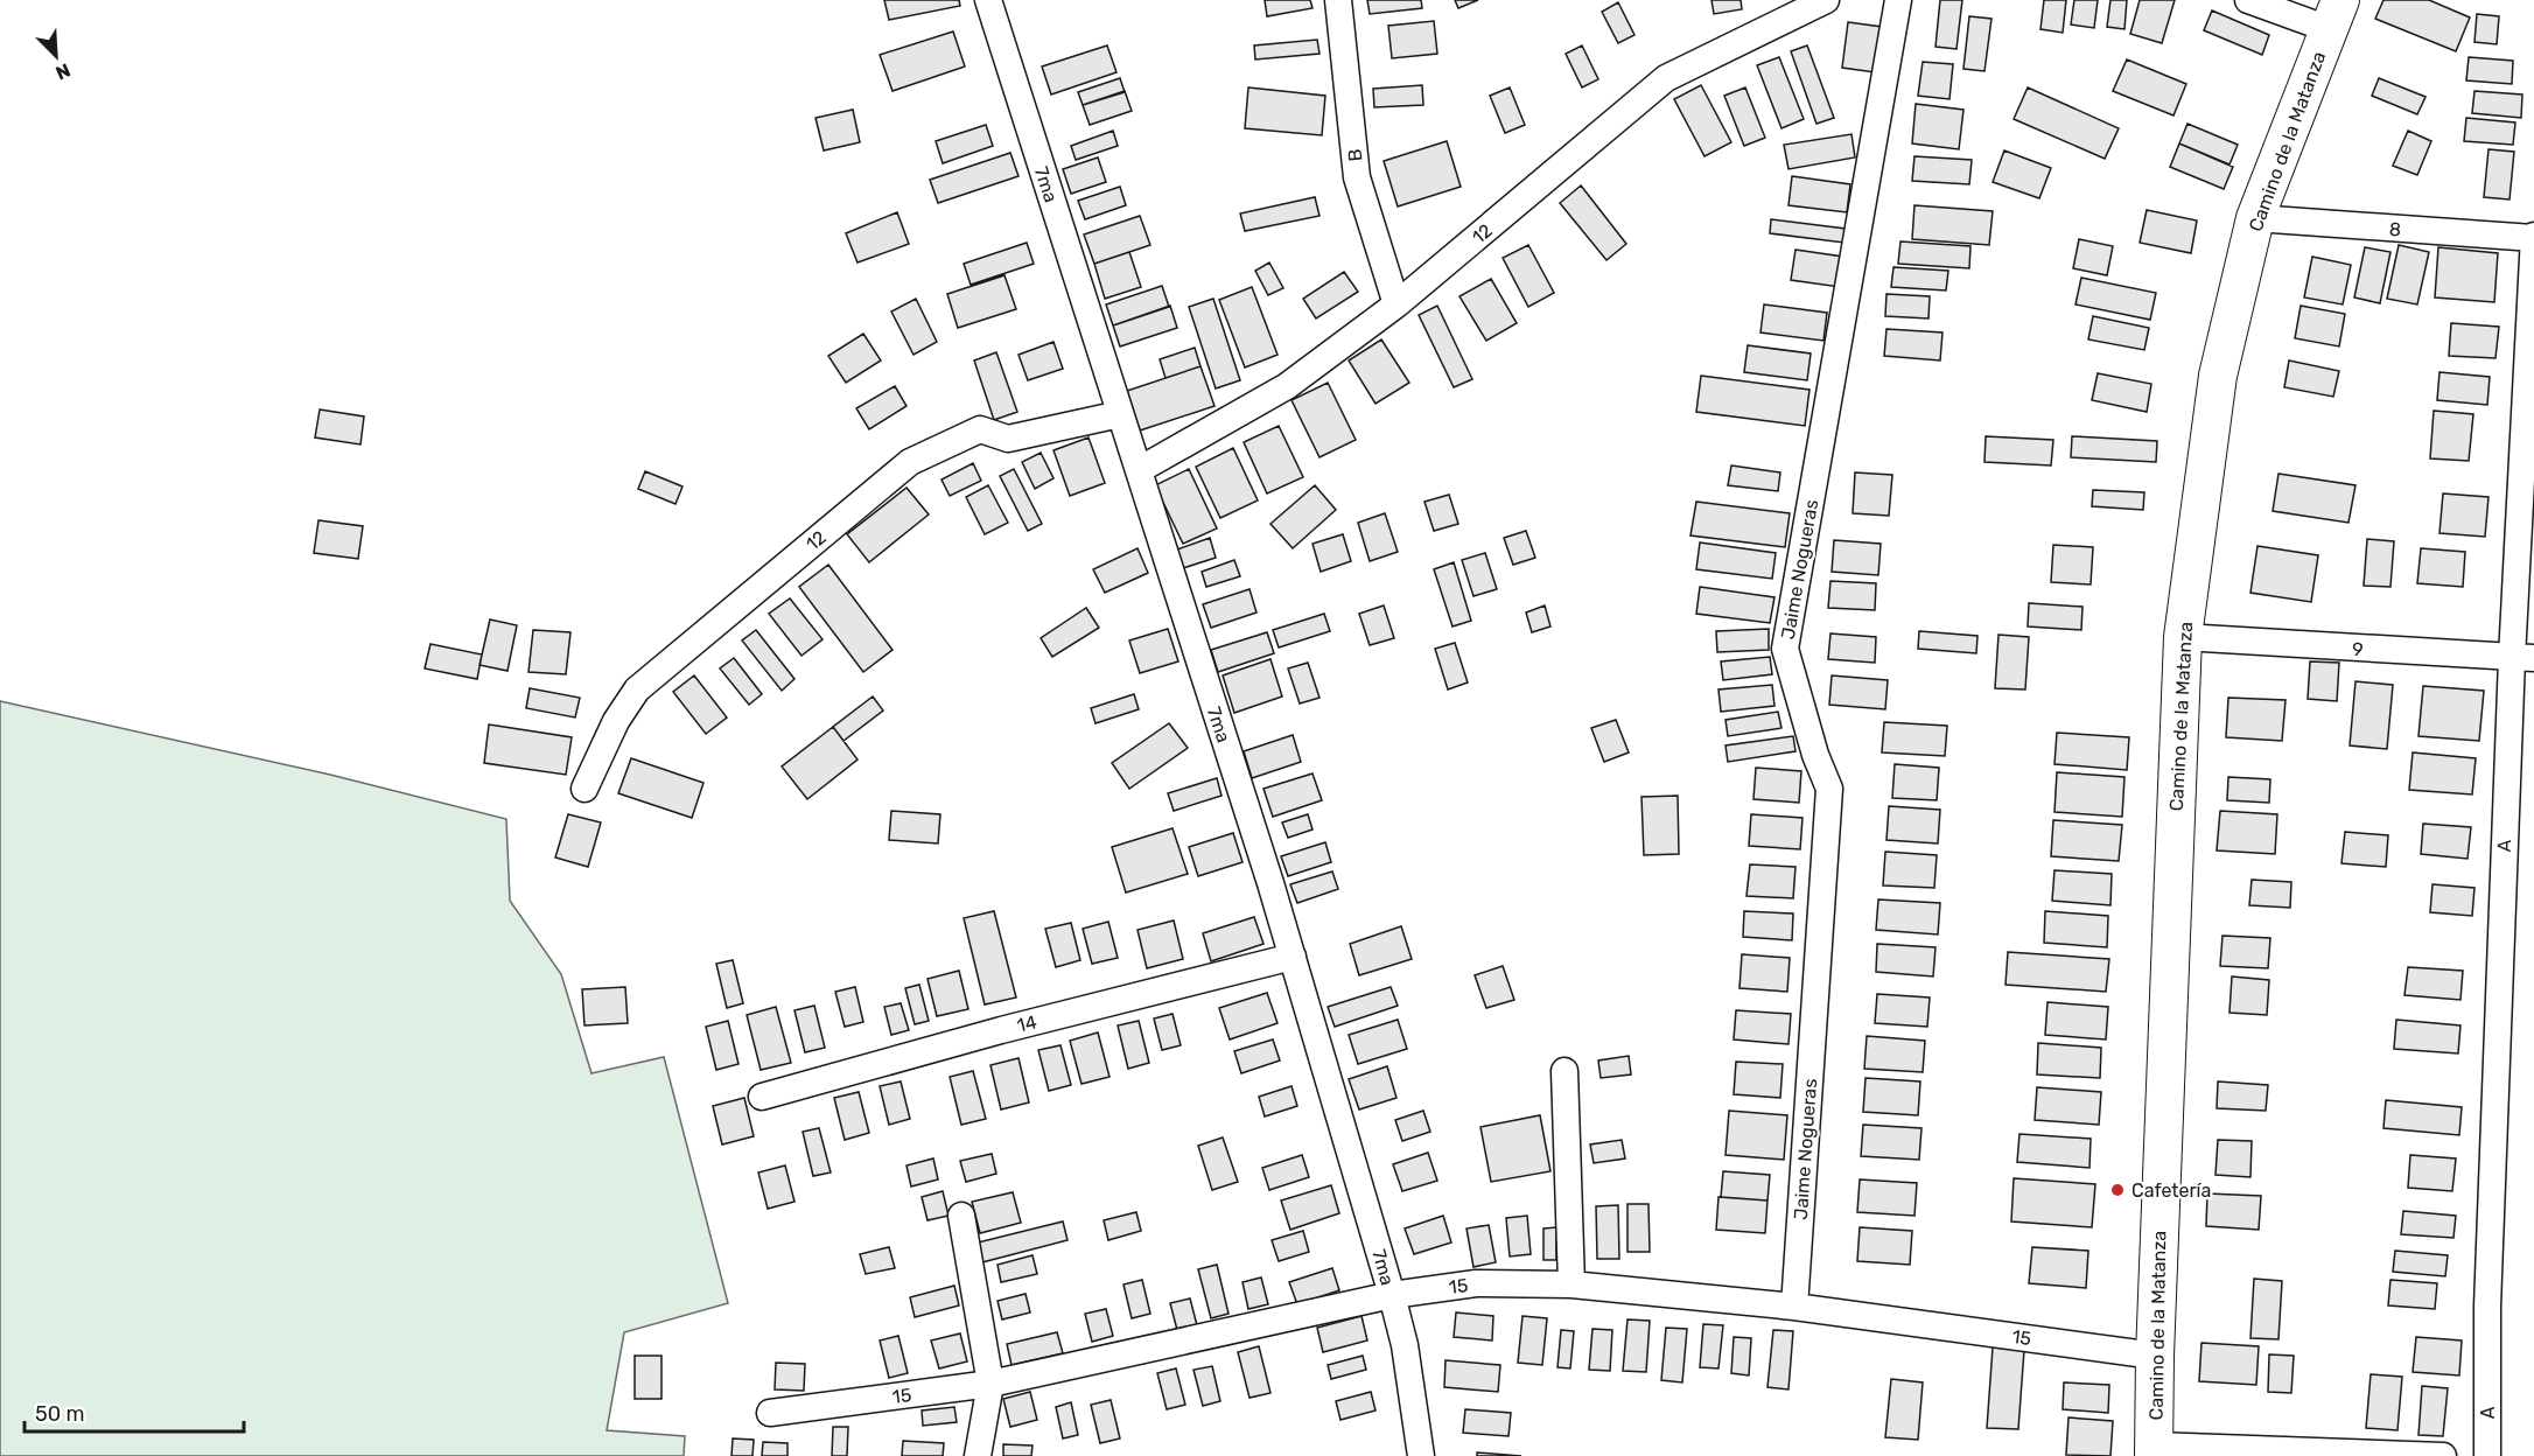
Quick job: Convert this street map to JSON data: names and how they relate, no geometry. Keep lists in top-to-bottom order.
{
  "streets": {
    "main road": ["Camino de la Matanza"],
    "street": [
      "B",
      "7ma",
      "8",
      "12",
      "Jaime Nogueras",
      "9",
      "A",
      "14",
      "15"
    ]
  },
  "crossings": [
    ["Camino de la Matanza", "8"],
    ["Camino de la Matanza", "9"],
    ["Camino de la Matanza", "15"],
    ["B", "12"],
    ["7ma", "12"],
    ["7ma", "14"],
    ["7ma", "15"],
    ["8", "A"],
    ["Jaime Nogueras", "15"],
    ["9", "A"]
  ],
  "places": ["Cafetería"],
  "scale_bar": "50 m",
  "north": "bottom right"
}
